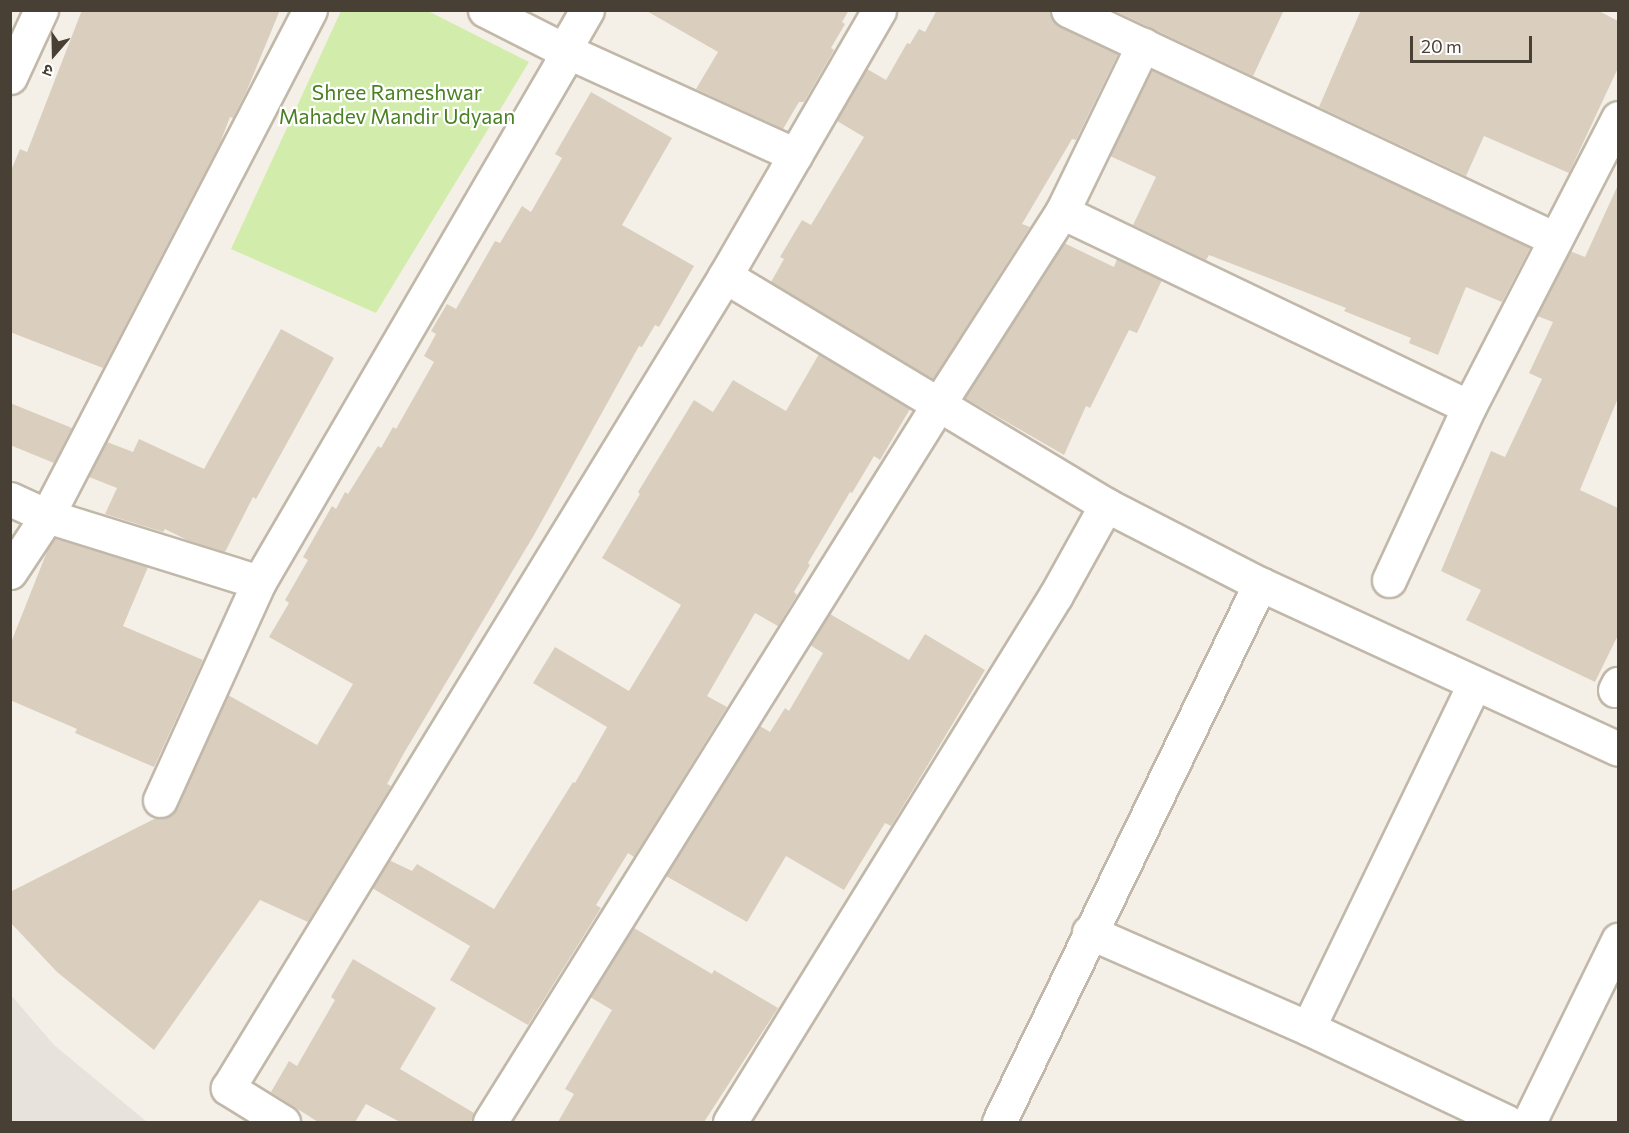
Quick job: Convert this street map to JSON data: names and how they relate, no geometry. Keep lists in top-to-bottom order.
{
  "parks": ["Shree Rameshwar Mahadev Mandir Udyaan"],
  "scale_bar": "20 m",
  "north": "bottom"
}
